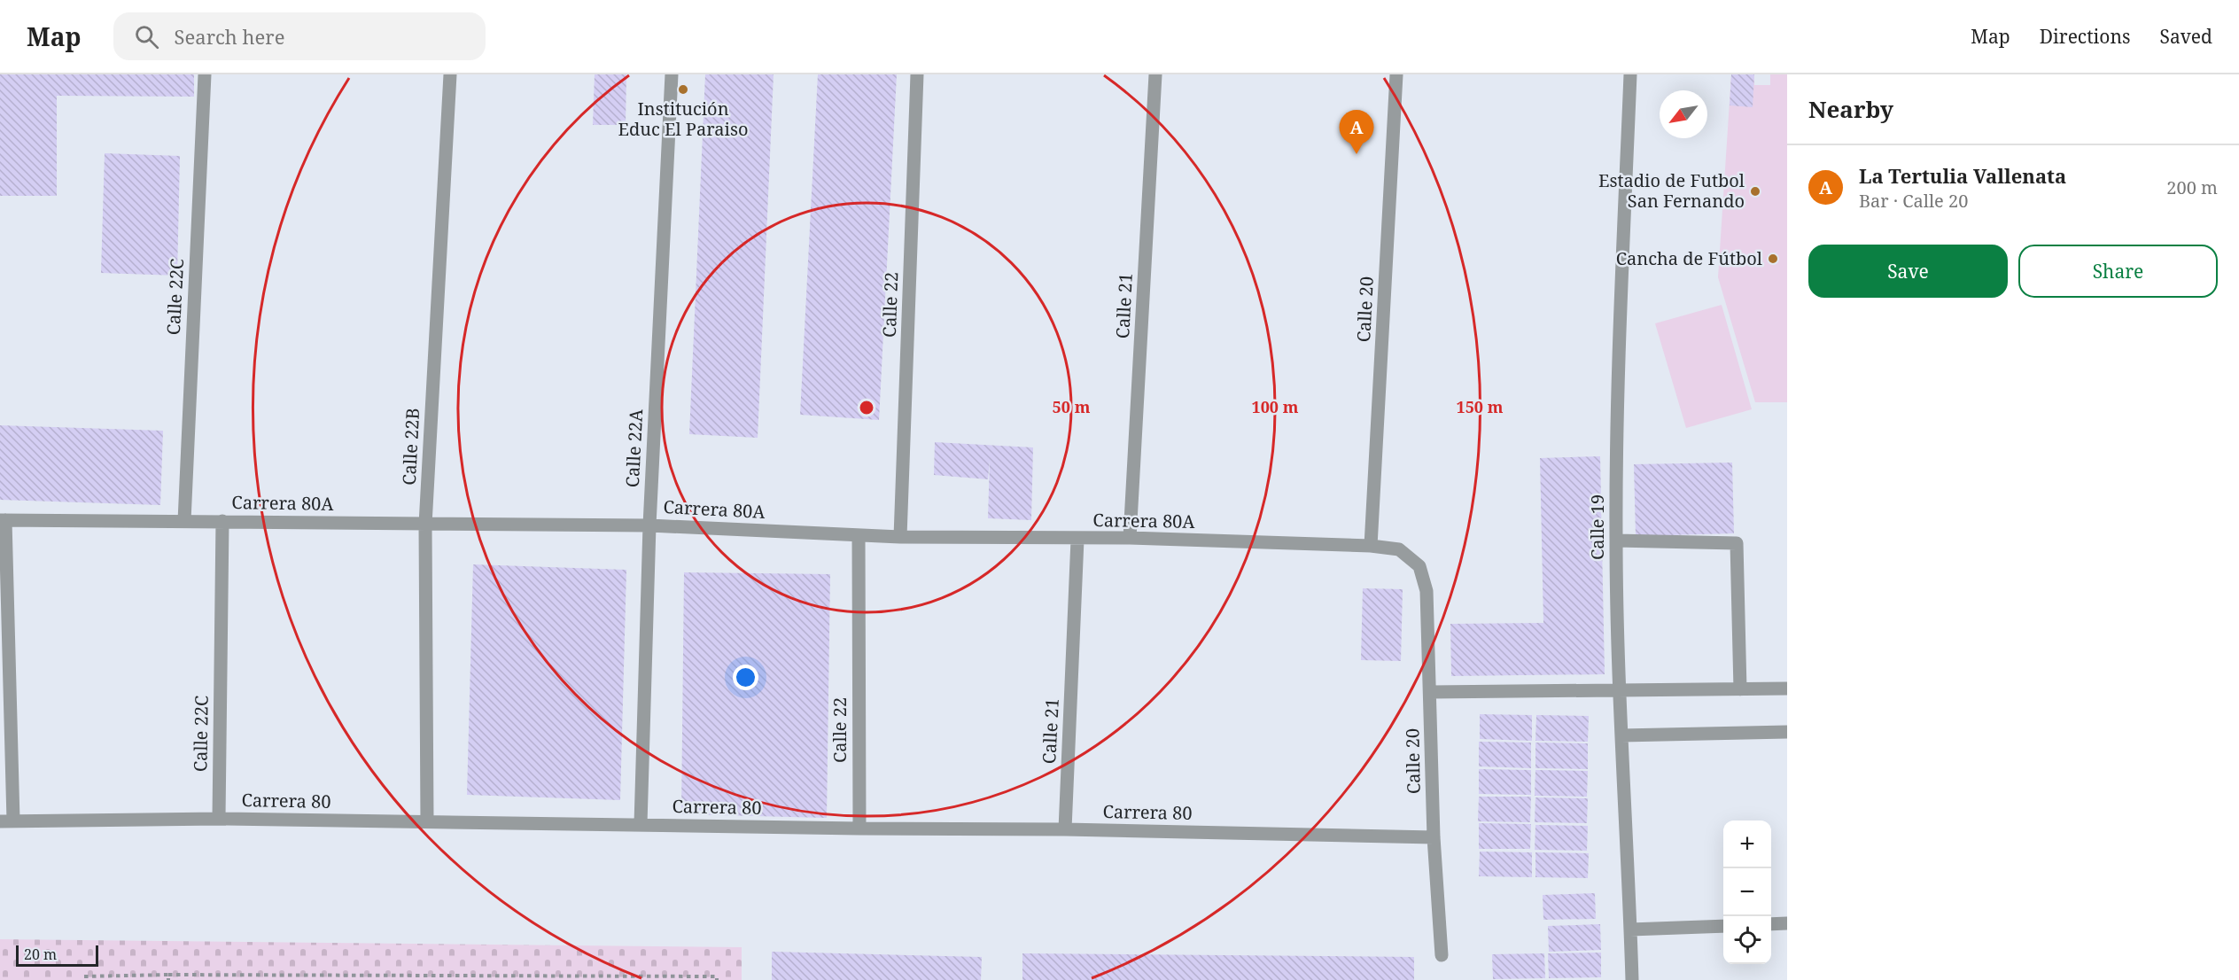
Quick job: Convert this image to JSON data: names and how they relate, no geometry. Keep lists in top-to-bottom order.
{
  "streets": {
    "street": [
      "Calle 22C",
      "Calle 22",
      "Calle 21",
      "Calle 20",
      "Calle 22B",
      "Calle 22A",
      "Carrera 80A",
      "Calle 19",
      "Carrera 80"
    ]
  },
  "crossings": [
    ["Calle 22C", "Carrera 80A"],
    ["Calle 22C", "Carrera 80"],
    ["Calle 22", "Carrera 80A"],
    ["Calle 22", "Carrera 80"],
    ["Calle 21", "Carrera 80A"],
    ["Calle 21", "Carrera 80"],
    ["Calle 20", "Carrera 80A"],
    ["Calle 20", "Carrera 80"],
    ["Calle 22B", "Carrera 80A"],
    ["Calle 22B", "Carrera 80"],
    ["Calle 22A", "Carrera 80A"],
    ["Calle 22A", "Carrera 80"]
  ],
  "places": ["Institución Educ El Paraiso", "Estadio de Futbol San Fernando", "Cancha de Fútbol"],
  "scale_bar": "20 m",
  "north": "bottom left",
  "page": {
    "header": "Map",
    "search": "Search here",
    "nav": ["Map", "Directions", "Saved"],
    "heading": "Nearby",
    "pins": "A",
    "list": [
      {
        "mark": "A",
        "name": "La Tertulia Vallenata",
        "note": "Bar · Calle 20",
        "value": "200 m"
      }
    ],
    "buttons": ["Save", "Share"],
    "map_buttons": ["+", "−"],
    "scale": "20 m"
  },
  "rings": ["50 m", "100 m", "150 m"]
}
